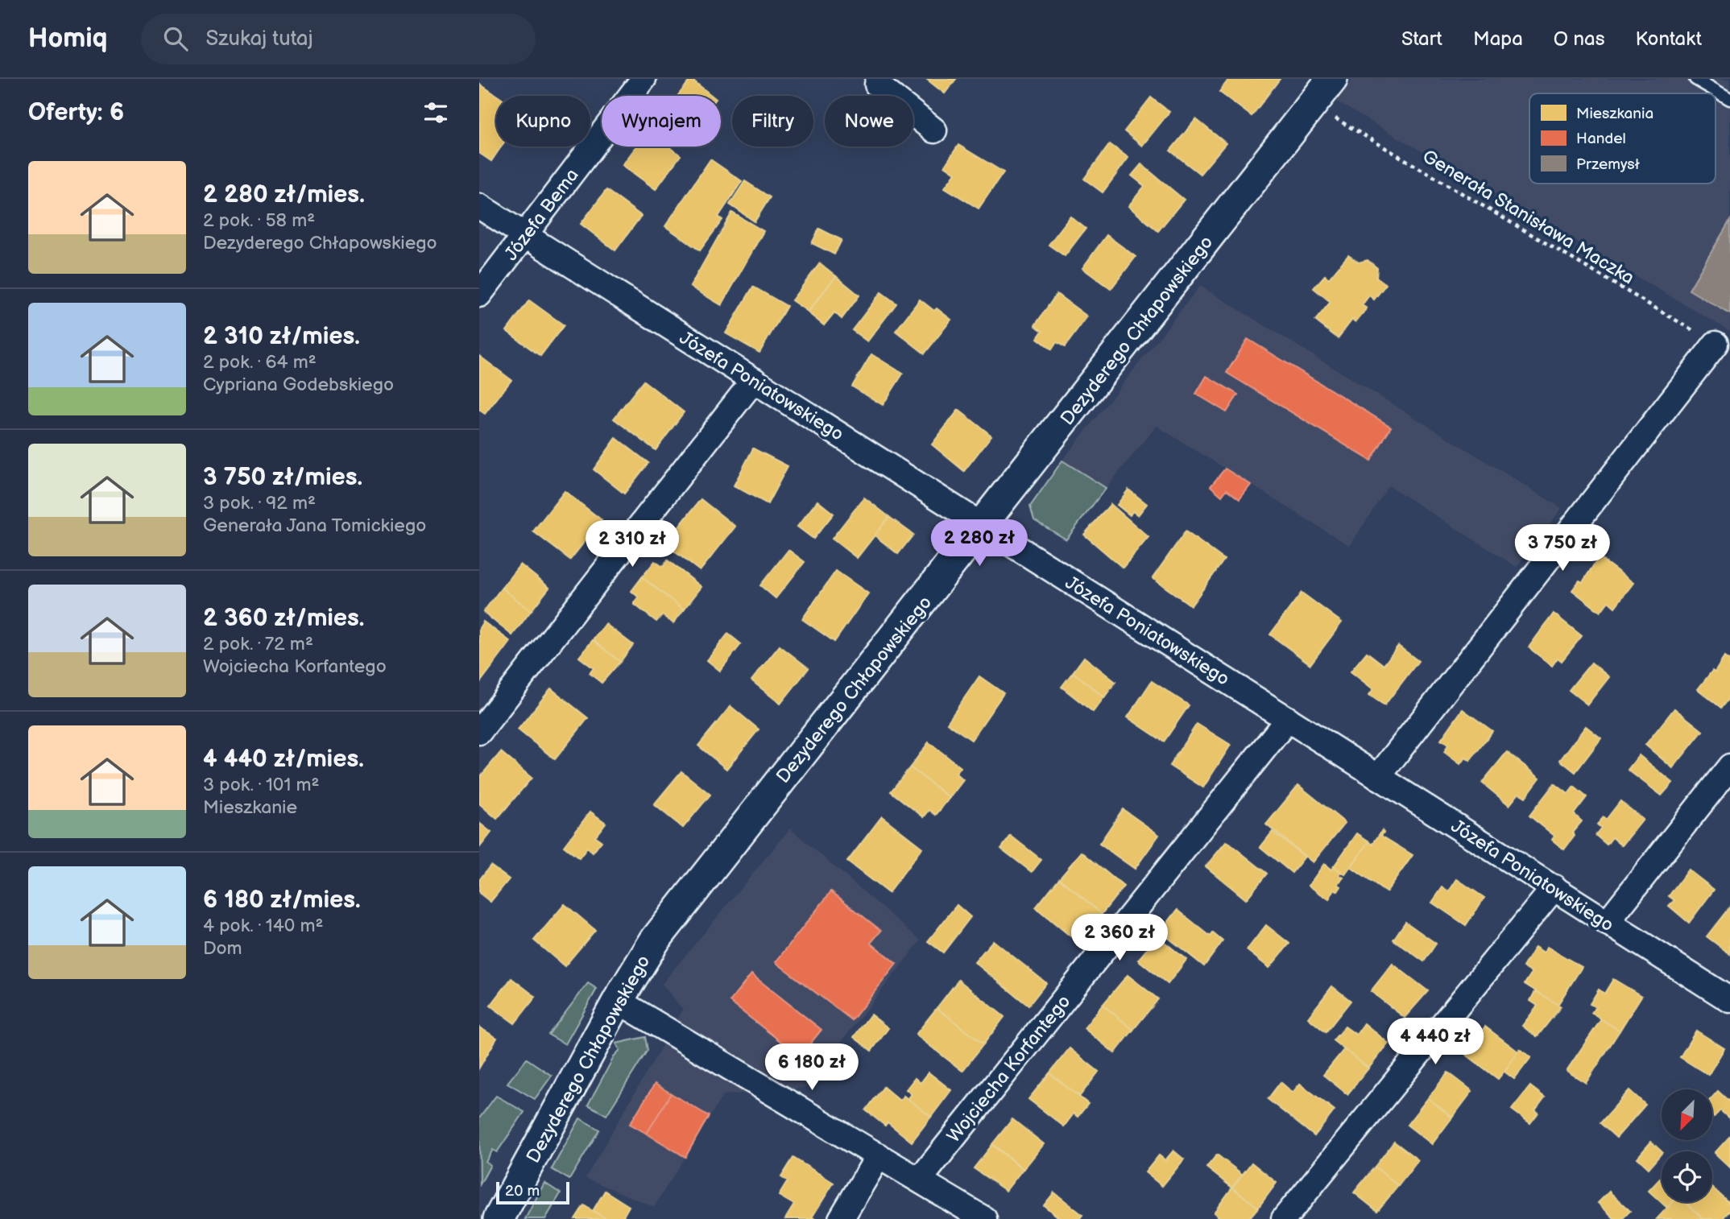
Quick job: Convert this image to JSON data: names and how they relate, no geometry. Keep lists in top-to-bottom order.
{
  "streets": {
    "street": [
      "Józefa Bema",
      "Dezyderego Chłapowskiego",
      "Józefa Poniatowskiego",
      "Wojciecha Korfantego"
    ],
    "path": ["Generała Stanisława Maczka"]
  },
  "crossings": [
    ["Józefa Bema", "Józefa Poniatowskiego"],
    ["Generała Stanisława Maczka", "Dezyderego Chłapowskiego"],
    ["Dezyderego Chłapowskiego", "Józefa Poniatowskiego"],
    ["Józefa Poniatowskiego", "Wojciecha Korfantego"]
  ],
  "legend": ["Mieszkania", "Handel", "Przemysł"],
  "scale_bar": "20 m",
  "north": "bottom left",
  "page": {
    "header": "Homiq",
    "search": "Szukaj tutaj",
    "nav": [
      "Start",
      "Mapa",
      "O nas",
      "Kontakt"
    ],
    "heading": "Oferty: 6",
    "chip": [
      "Kupno",
      "Wynajem",
      "Filtry",
      "Nowe"
    ],
    "list": [
      {
        "name": "2 280 zł/mies.",
        "note": "2 pok. · 58 m² · Dezyderego Chłapowskiego"
      },
      {
        "name": "2 310 zł/mies.",
        "note": "2 pok. · 64 m² · Cypriana Godebskiego"
      },
      {
        "name": "3 750 zł/mies.",
        "note": "3 pok. · 92 m² · Generała Jana Tomickiego"
      },
      {
        "name": "2 360 zł/mies.",
        "note": "2 pok. · 72 m² · Wojciecha Korfantego"
      },
      {
        "name": "4 440 zł/mies.",
        "note": "3 pok. · 101 m² · Mieszkanie"
      },
      {
        "name": "6 180 zł/mies.",
        "note": "4 pok. · 140 m² · Dom"
      }
    ],
    "price": [
      "2 280 zł",
      "2 310 zł",
      "3 750 zł",
      "2 360 zł",
      "4 440 zł",
      "6 180 zł"
    ],
    "scale": "20 m"
  }
}
